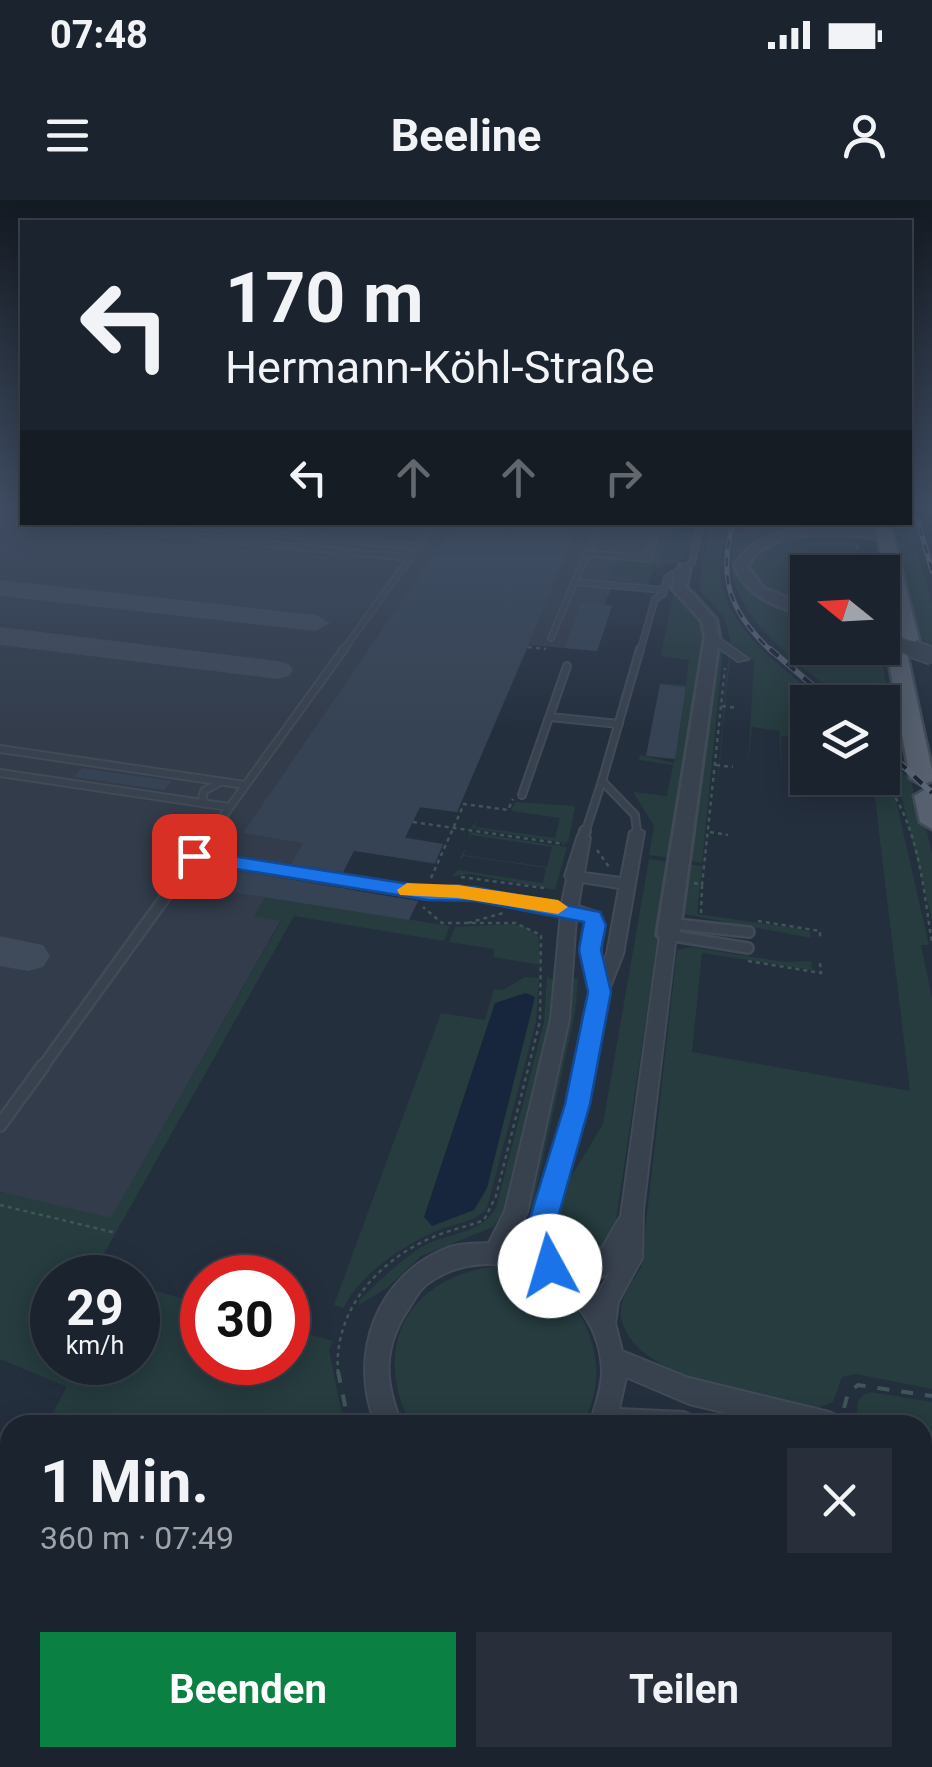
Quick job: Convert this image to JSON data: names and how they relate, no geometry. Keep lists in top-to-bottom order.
{
  "north": "left",
  "page": {
    "status": "07:48",
    "header": "Beeline",
    "turn": ["170 m", "Hermann-Köhl-Straße"],
    "speed": "29 km/h",
    "limit": "30",
    "heading": ["1 Min.", "360 m · 07:49"],
    "buttons": ["Beenden", "Teilen"]
  }
}
